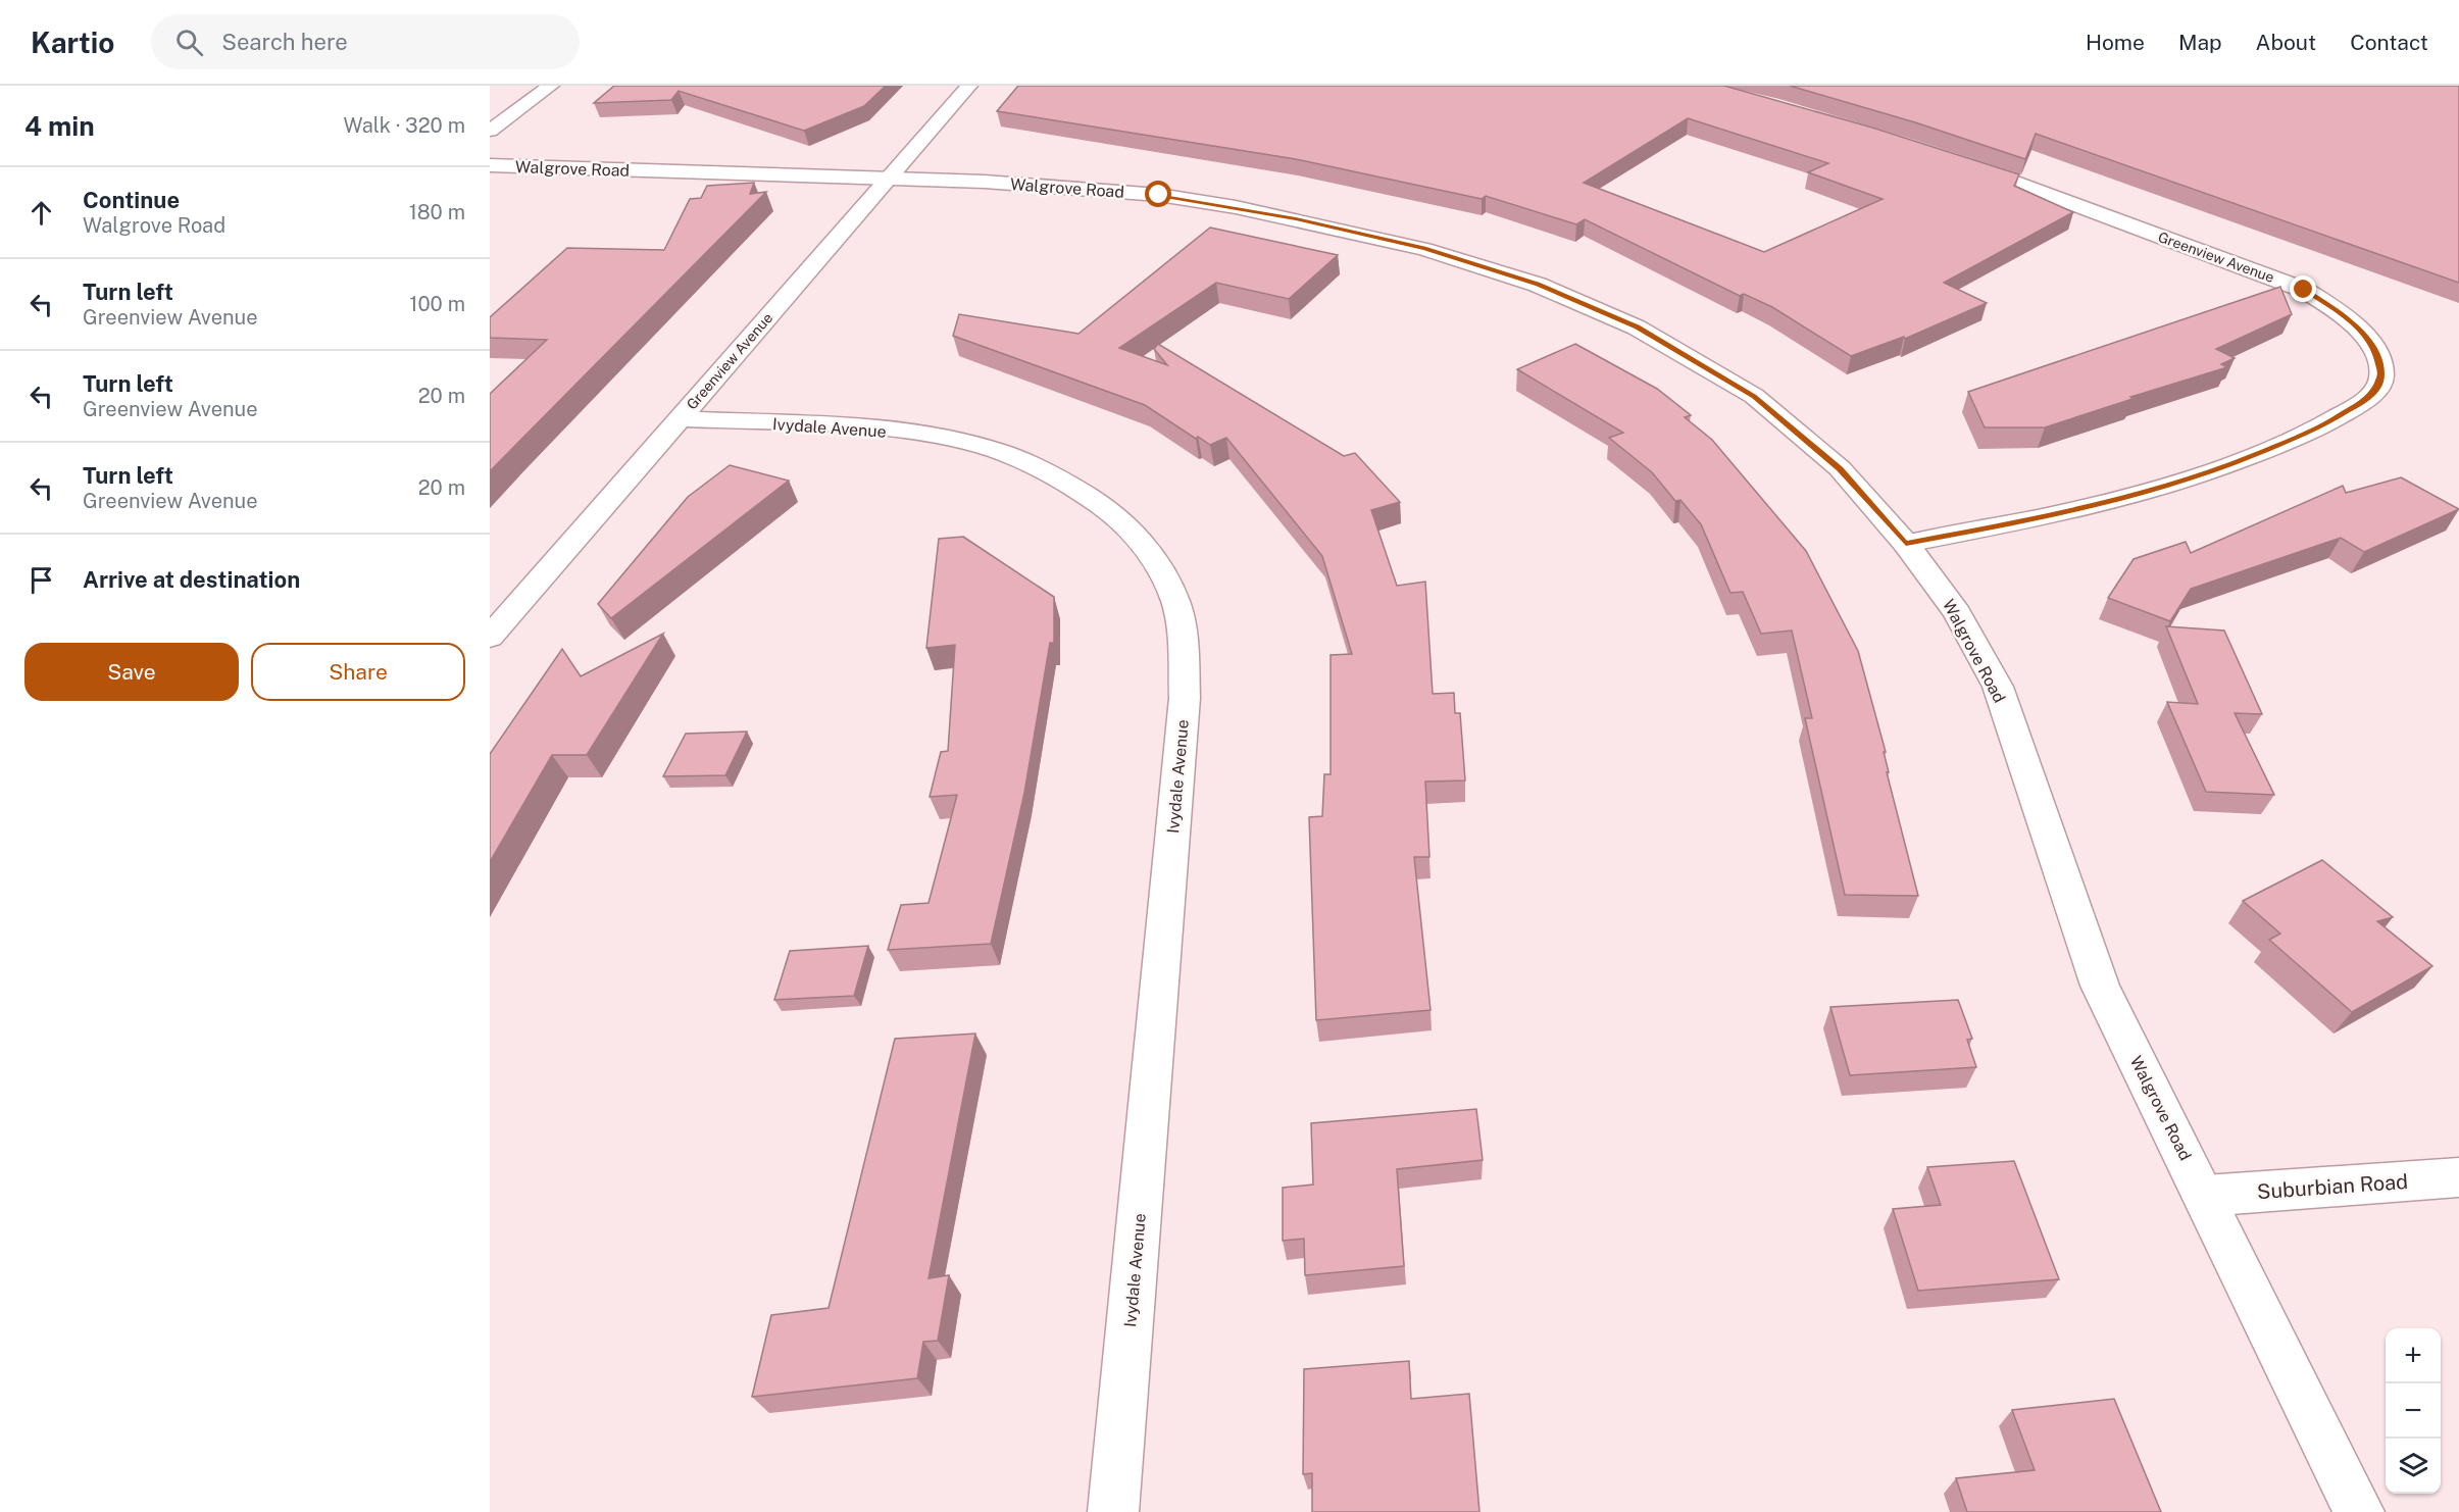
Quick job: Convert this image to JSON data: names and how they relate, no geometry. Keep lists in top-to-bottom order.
{
  "streets": {
    "street": [
      "Walgrove Road",
      "Greenview Avenue",
      "Ivydale Avenue",
      "Suburbian Road"
    ]
  },
  "crossings": [
    ["Walgrove Road", "Greenview Avenue"],
    ["Walgrove Road", "Suburbian Road"],
    ["Greenview Avenue", "Ivydale Avenue"]
  ],
  "page": {
    "header": "Kartio",
    "search": "Search here",
    "nav": [
      "Home",
      "Map",
      "About",
      "Contact"
    ],
    "heading": ["4 min", "Walk · 320 m"],
    "list": [
      ["Continue", "Walgrove Road", "180 m"],
      ["Turn left", "Greenview Avenue", "100 m"],
      ["Turn left", "Greenview Avenue", "20 m"],
      ["Turn left", "Greenview Avenue", "20 m"],
      "Arrive at destination"
    ],
    "buttons": ["Save", "Share"],
    "map_buttons": ["+", "−"]
  }
}
